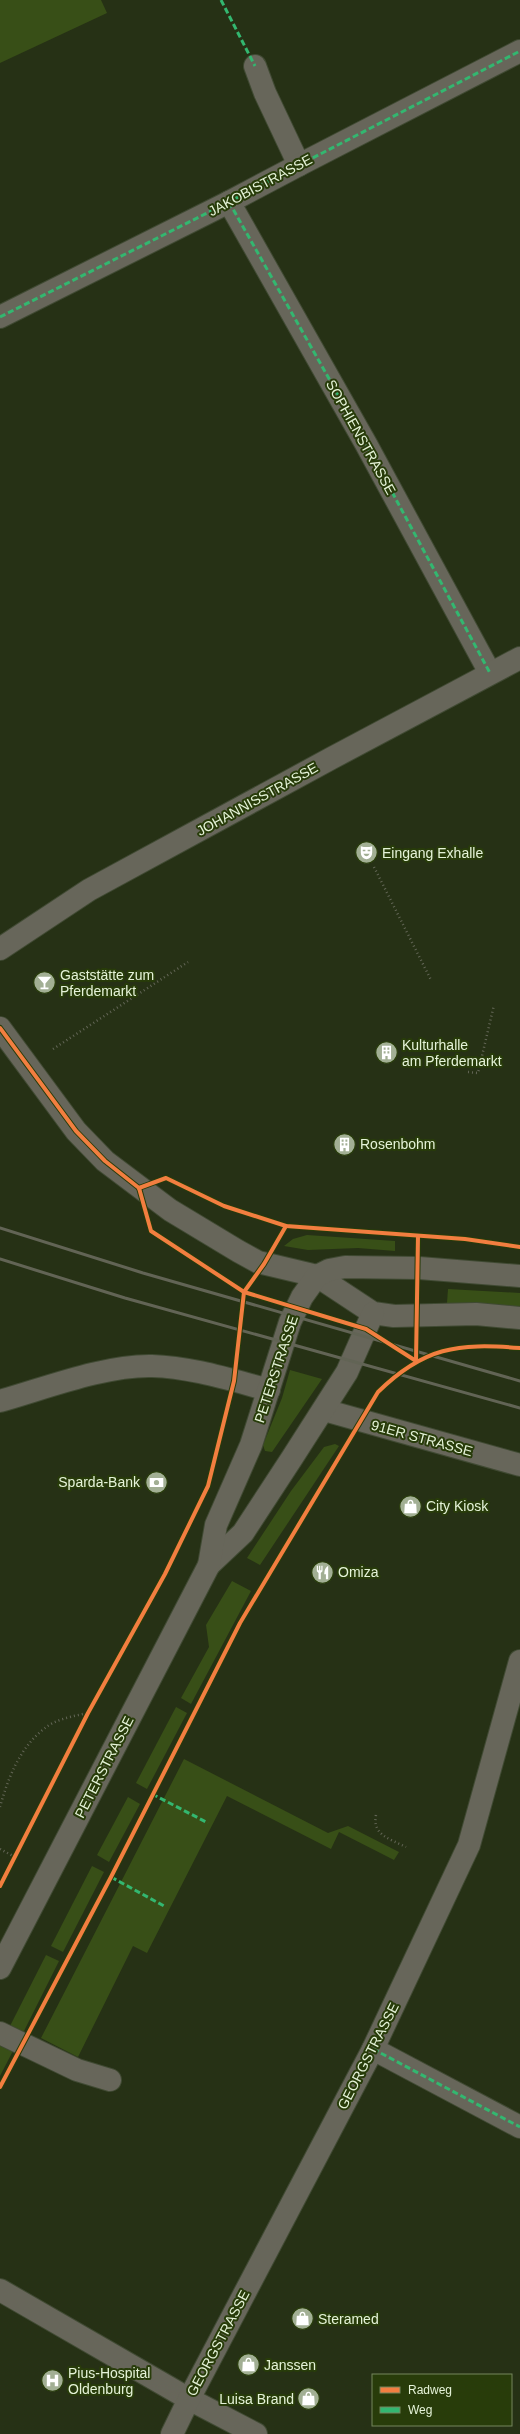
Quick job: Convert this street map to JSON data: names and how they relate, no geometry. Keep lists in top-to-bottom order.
{
  "streets": {
    "street": [
      "JAKOBISTRASSE",
      "SOPHIENSTRASSE",
      "JOHANNISSTRASSE",
      "PETERSTRASSE",
      "91ER STRASSE",
      "GEORGSTRASSE"
    ]
  },
  "crossings": [
    ["JAKOBISTRASSE", "SOPHIENSTRASSE"],
    ["SOPHIENSTRASSE", "JOHANNISSTRASSE"],
    ["PETERSTRASSE", "91ER STRASSE"]
  ],
  "places": {
    "theatre": ["Eingang Exhalle"],
    "bar": ["Gaststätte zum Pferdemarkt"],
    "building": ["Kulturhalle am Pferdemarkt", "Rosenbohm"],
    "bank": ["Sparda-Bank"],
    "shop": [
      "City Kiosk",
      "Steramed",
      "Janssen",
      "Luisa Brand"
    ],
    "restaurant": ["Omiza"],
    "hospital": ["Pius-Hospital Oldenburg"]
  },
  "legend": ["Radweg", "Weg"]
}
